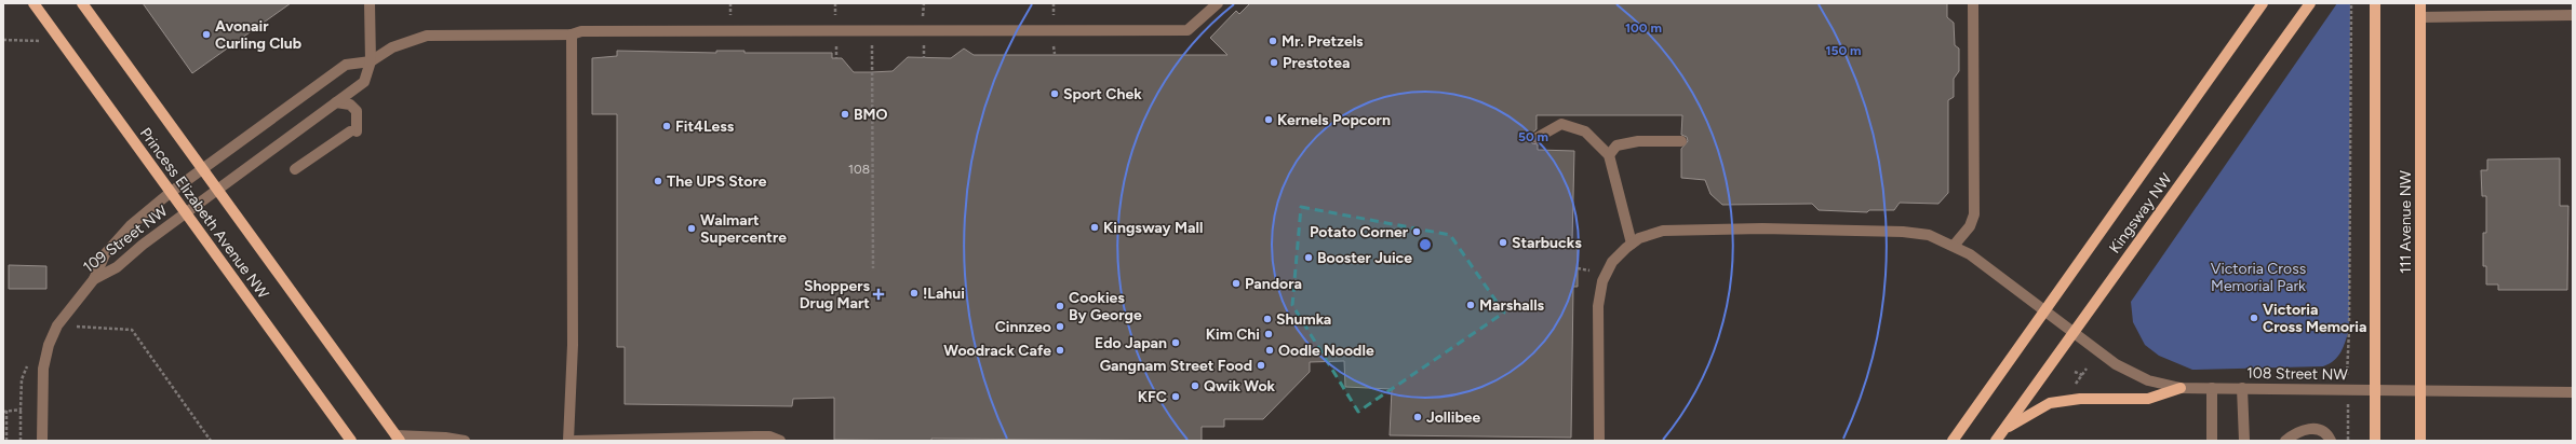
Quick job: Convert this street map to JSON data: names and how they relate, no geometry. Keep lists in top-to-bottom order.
{
  "streets": {
    "main road": ["Princess Elizabeth Avenue NW", "Kingsway NW", "111 Avenue NW"],
    "street": ["109 Street NW", "108 Street NW"]
  },
  "crossings": [
    ["Princess Elizabeth Avenue NW", "109 Street NW"],
    ["Kingsway NW", "108 Street NW"],
    ["111 Avenue NW", "108 Street NW"]
  ],
  "parks": ["Victoria Cross Memorial Park"],
  "places": {
    "other": [
      "Avonair Curling Club",
      "Mr. Pretzels",
      "Prestotea",
      "Sport Chek",
      "BMO",
      "Kernels Popcorn",
      "Fit4Less",
      "The UPS Store",
      "Kingsway Mall",
      "Walmart Supercentre",
      "Potato Corner",
      "Starbucks",
      "Booster Juice",
      "Pandora",
      "!Lahui",
      "Marshalls",
      "Cookies By George",
      "Victoria Cross Memoria",
      "Shumka",
      "Cinnzeo",
      "Kim Chi",
      "Edo Japan",
      "Woodrack Cafe",
      "Oodle Noodle",
      "Gangnam Street Food",
      "Qwik Wok",
      "KFC",
      "Jollibee"
    ],
    "health": ["Shoppers Drug Mart"]
  },
  "house_numbers": ["108"],
  "rings": ["100 m", "150 m", "50 m"]
}
